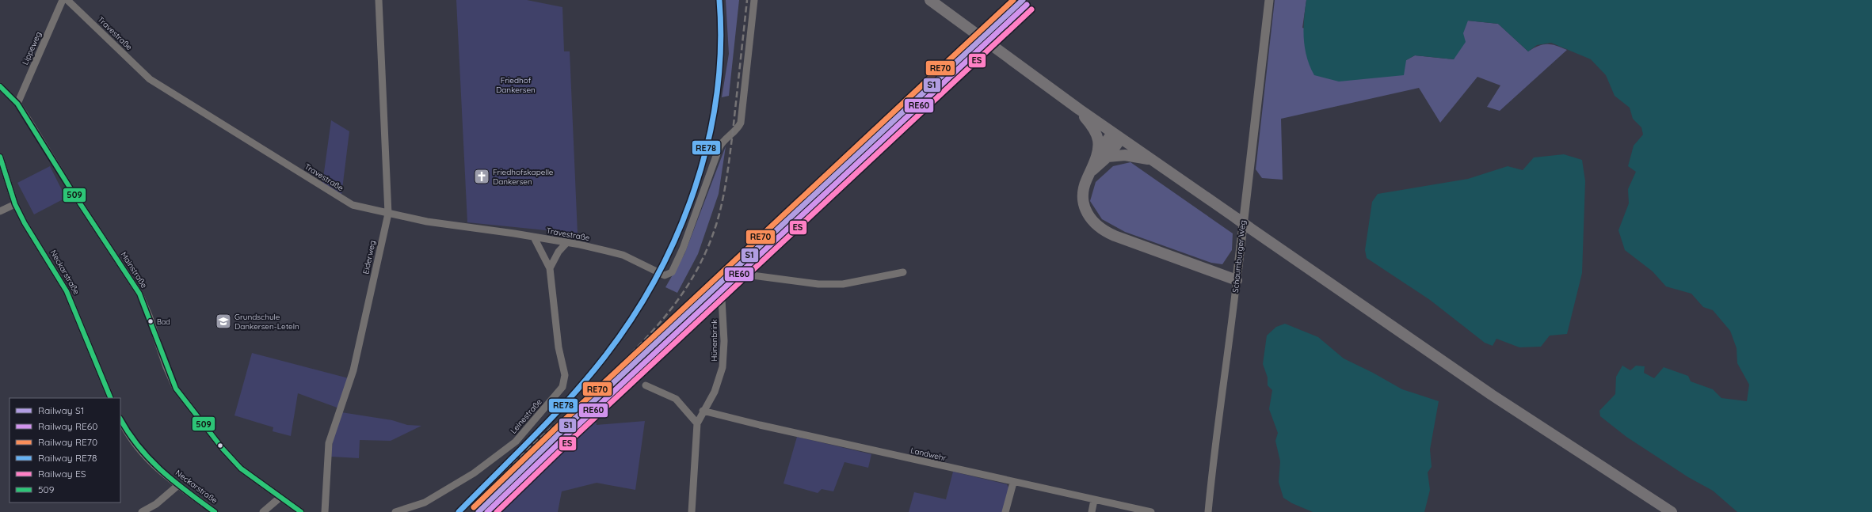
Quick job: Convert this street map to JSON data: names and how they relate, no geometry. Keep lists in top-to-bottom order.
{
  "streets": {
    "street": [
      "Travestraße",
      "Lippeweg",
      "Schaumburger Weg",
      "Eiderweg",
      "Mainstraße",
      "Neckarstraße",
      "Hünenbrink",
      "Leinestraße",
      "Landwehr"
    ]
  },
  "crossings": [
    ["Travestraße", "Eiderweg"],
    ["Travestraße", "Leinestraße"],
    ["Lippeweg", "Mainstraße"],
    ["Hünenbrink", "Landwehr"]
  ],
  "parks": ["Friedhof Dankersen"],
  "places": {
    "church": ["Friedhofskapelle Dankersen"],
    "other": ["Bad"],
    "school or university": ["Grundschule Dankersen-Leteln"]
  },
  "lines": [
    "rail line S1",
    "rail line RE70",
    "rail line RE78",
    "rail line RE60",
    "rail line ES",
    "transit line 509"
  ],
  "legend": [
    "Railway S1",
    "Railway RE60",
    "Railway RE70",
    "Railway RE78",
    "Railway ES",
    "509"
  ]
}
